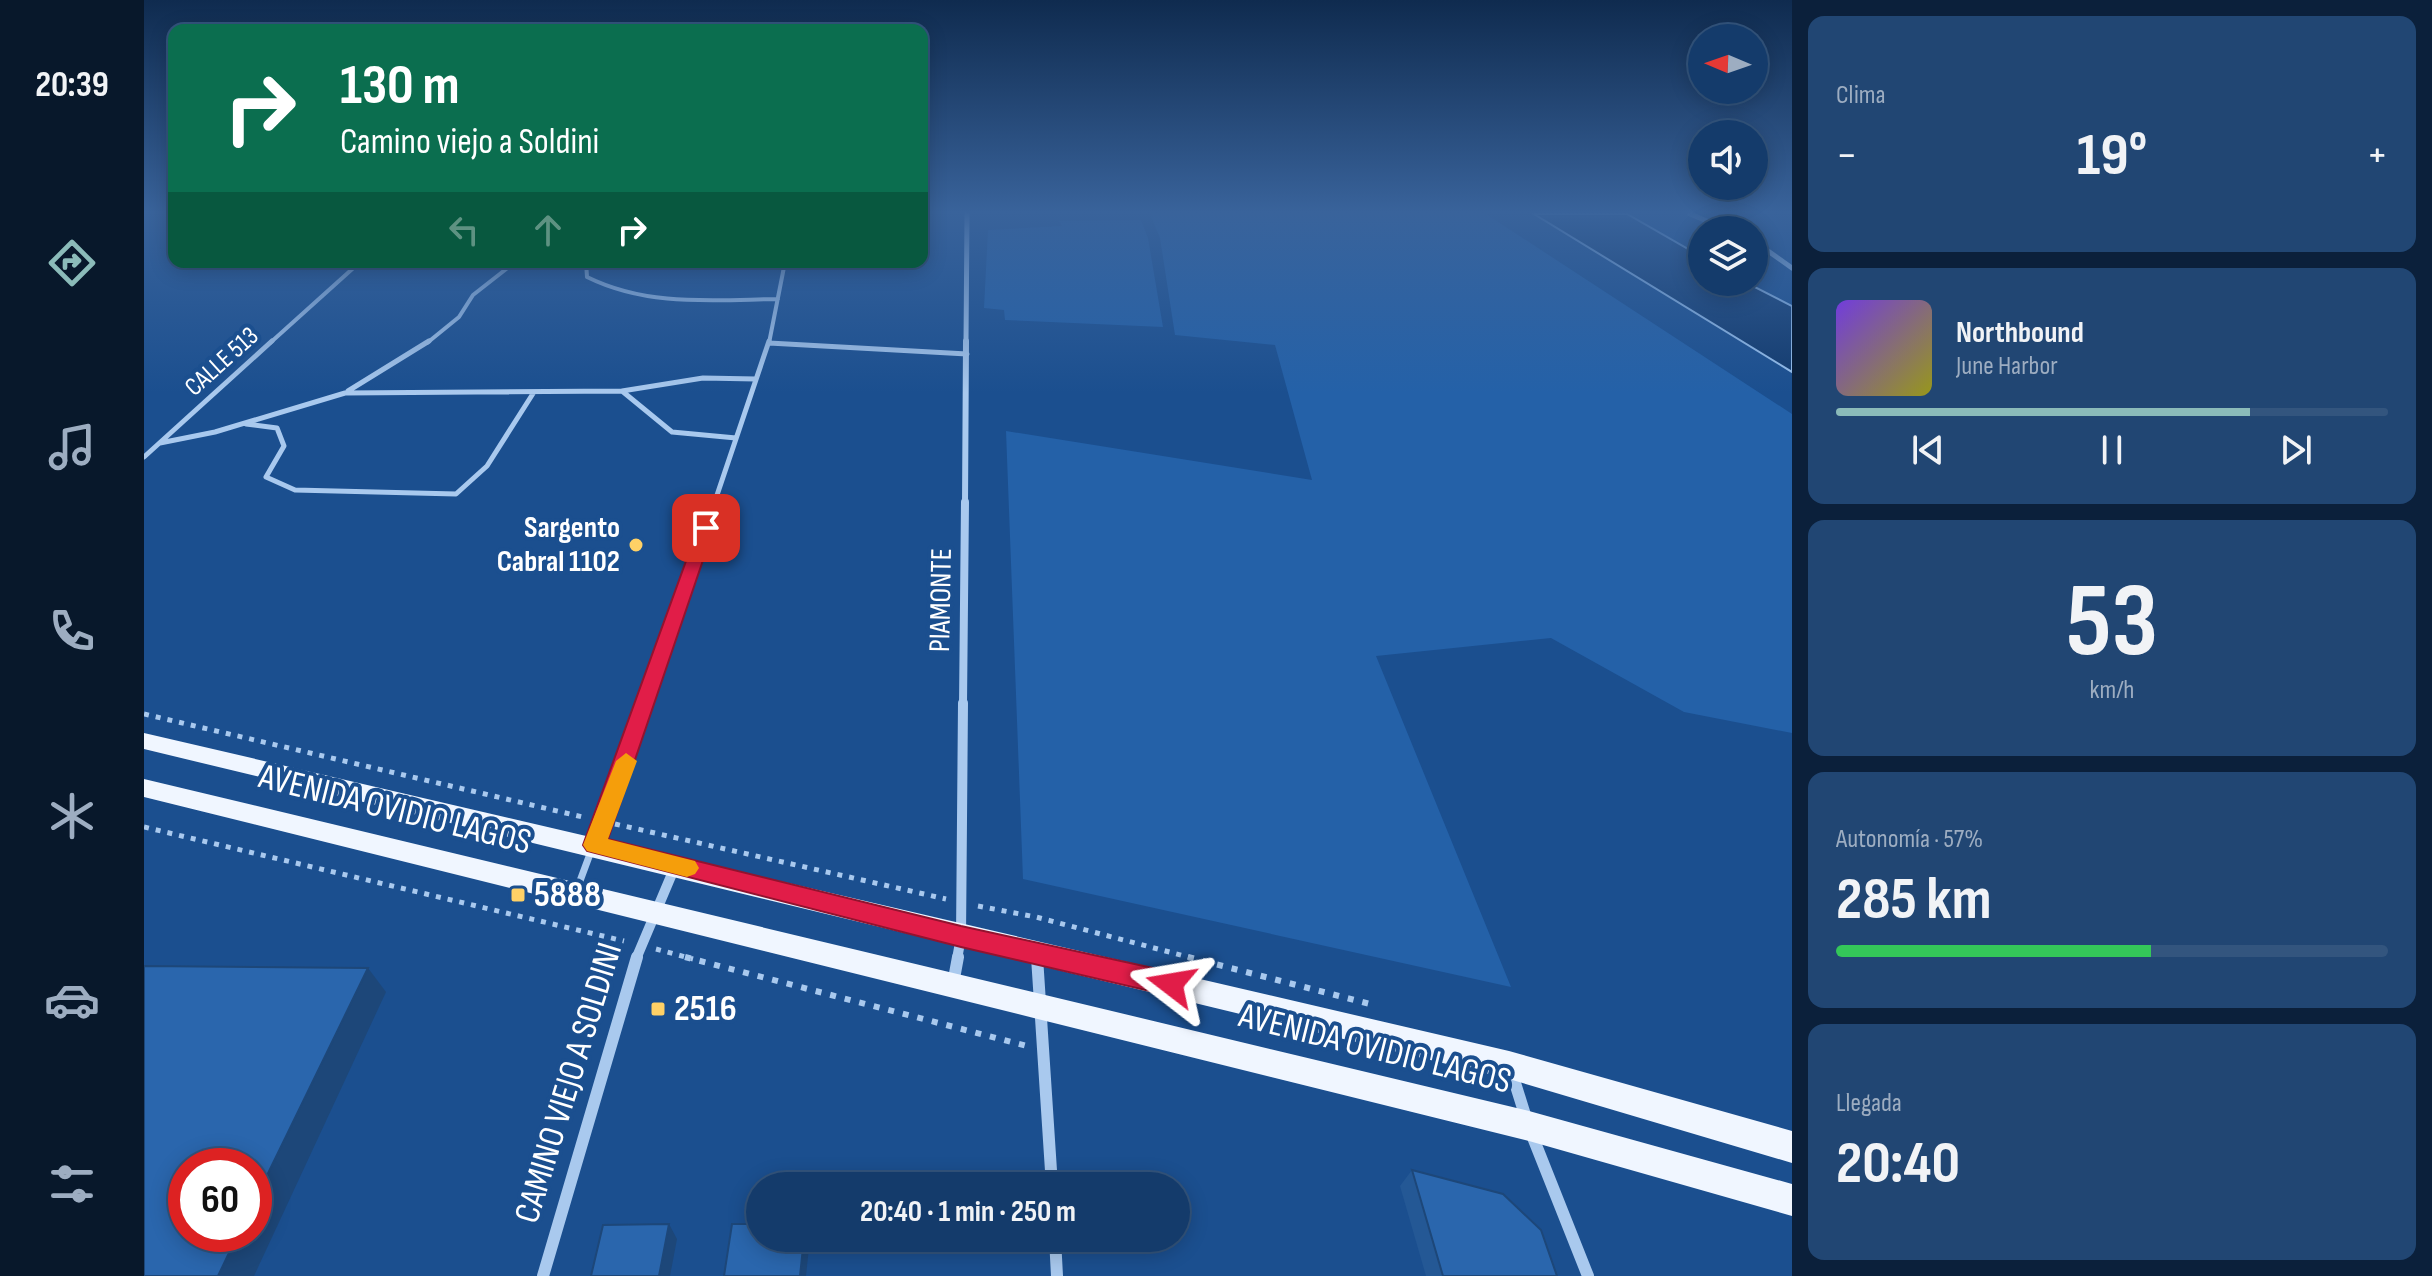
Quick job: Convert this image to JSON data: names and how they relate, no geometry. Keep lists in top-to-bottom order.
{
  "streets": {
    "main road": ["AVENIDA OVIDIO LAGOS"],
    "street": ["PIAMONTE", "CAMINO VIEJO A SOLDINI"],
    "lane": ["CALLE 513"]
  },
  "crossings": [
    ["PIAMONTE", "AVENIDA OVIDIO LAGOS"],
    ["AVENIDA OVIDIO LAGOS", "CAMINO VIEJO A SOLDINI"]
  ],
  "places": {
    "other": ["Sargento Cabral 1102"],
    "transit": ["5888", "2516"]
  },
  "north": "left",
  "page": {
    "tabs": "20:39",
    "tile": [
      "Clima",
      ["53", "km/h"],
      ["Autonomía · 57%", "285 km"],
      ["Llegada", "20:40"]
    ],
    "turn": ["130 m", "Camino viejo a Soldini"],
    "heat": ["−", "19°", "+"],
    "song": ["Northbound", "June Harbor"],
    "limit": "60",
    "trip": "20:40 · 1 min · 250 m"
  }
}
